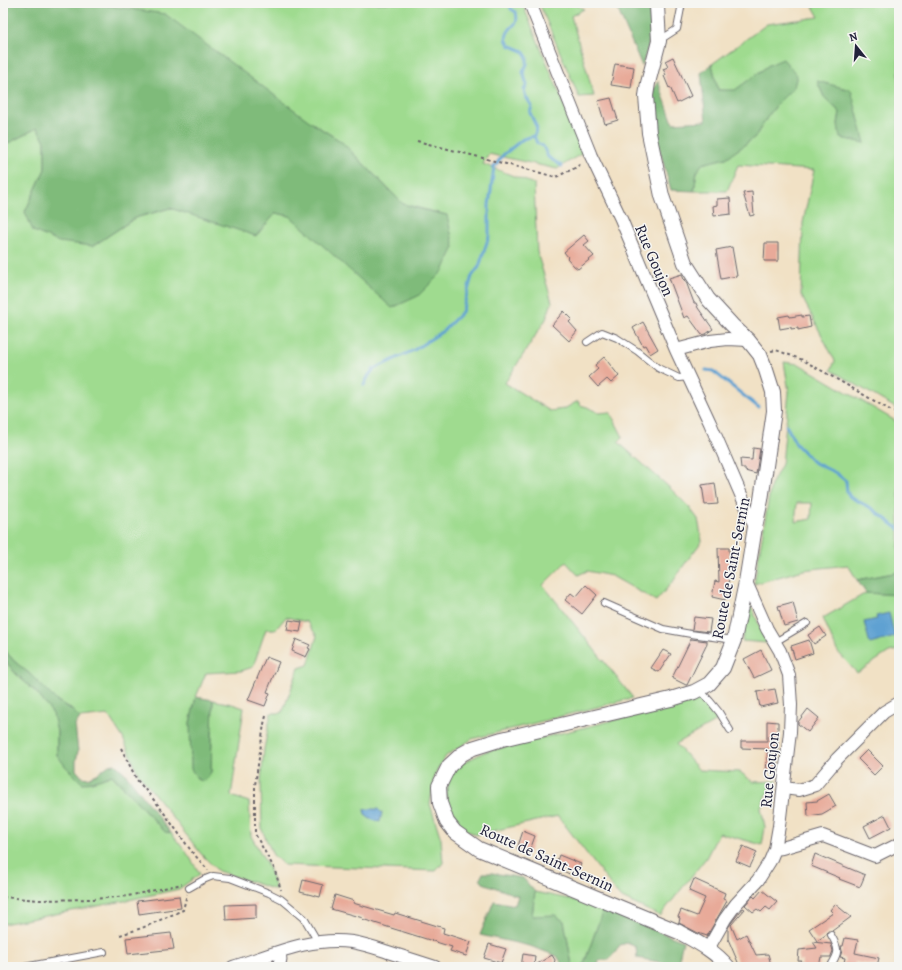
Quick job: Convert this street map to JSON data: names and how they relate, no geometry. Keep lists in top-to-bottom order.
{
  "streets": {
    "street": ["Rue Goujon", "Route de Saint-Sernin"]
  },
  "crossings": [
    ["Rue Goujon", "Route de Saint-Sernin"]
  ],
  "north": "top"
}
